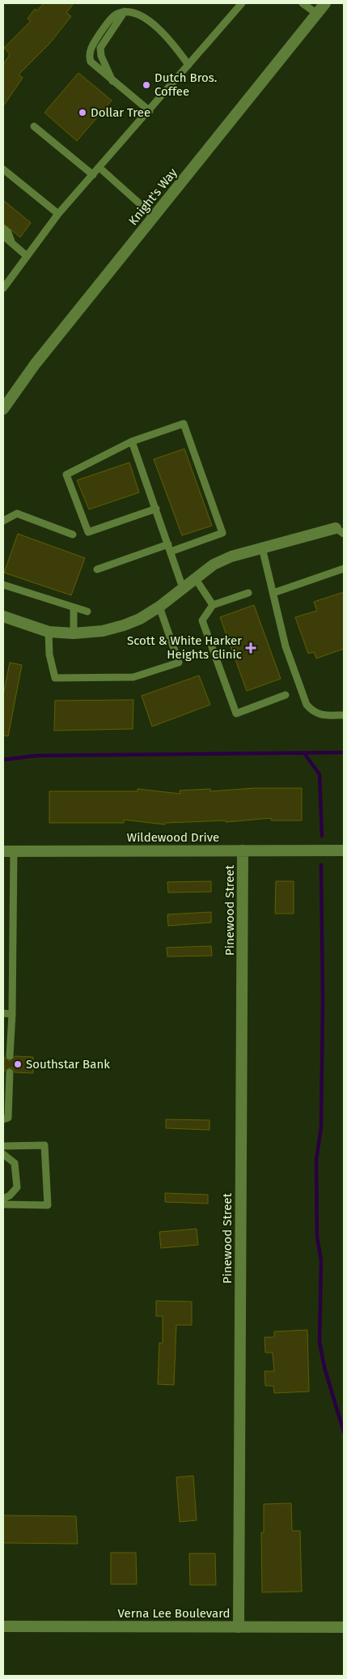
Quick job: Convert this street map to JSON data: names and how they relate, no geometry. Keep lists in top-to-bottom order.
{
  "streets": {
    "street": [
      "Knight's Way",
      "Wildewood Drive",
      "Pinewood Street",
      "Verna Lee Boulevard"
    ]
  },
  "crossings": [
    ["Wildewood Drive", "Pinewood Street"],
    ["Pinewood Street", "Verna Lee Boulevard"]
  ],
  "places": {
    "other": ["Dutch Bros. Coffee", "Dollar Tree", "Southstar Bank"],
    "health": ["Scott & White Harker Heights Clinic"]
  }
}
